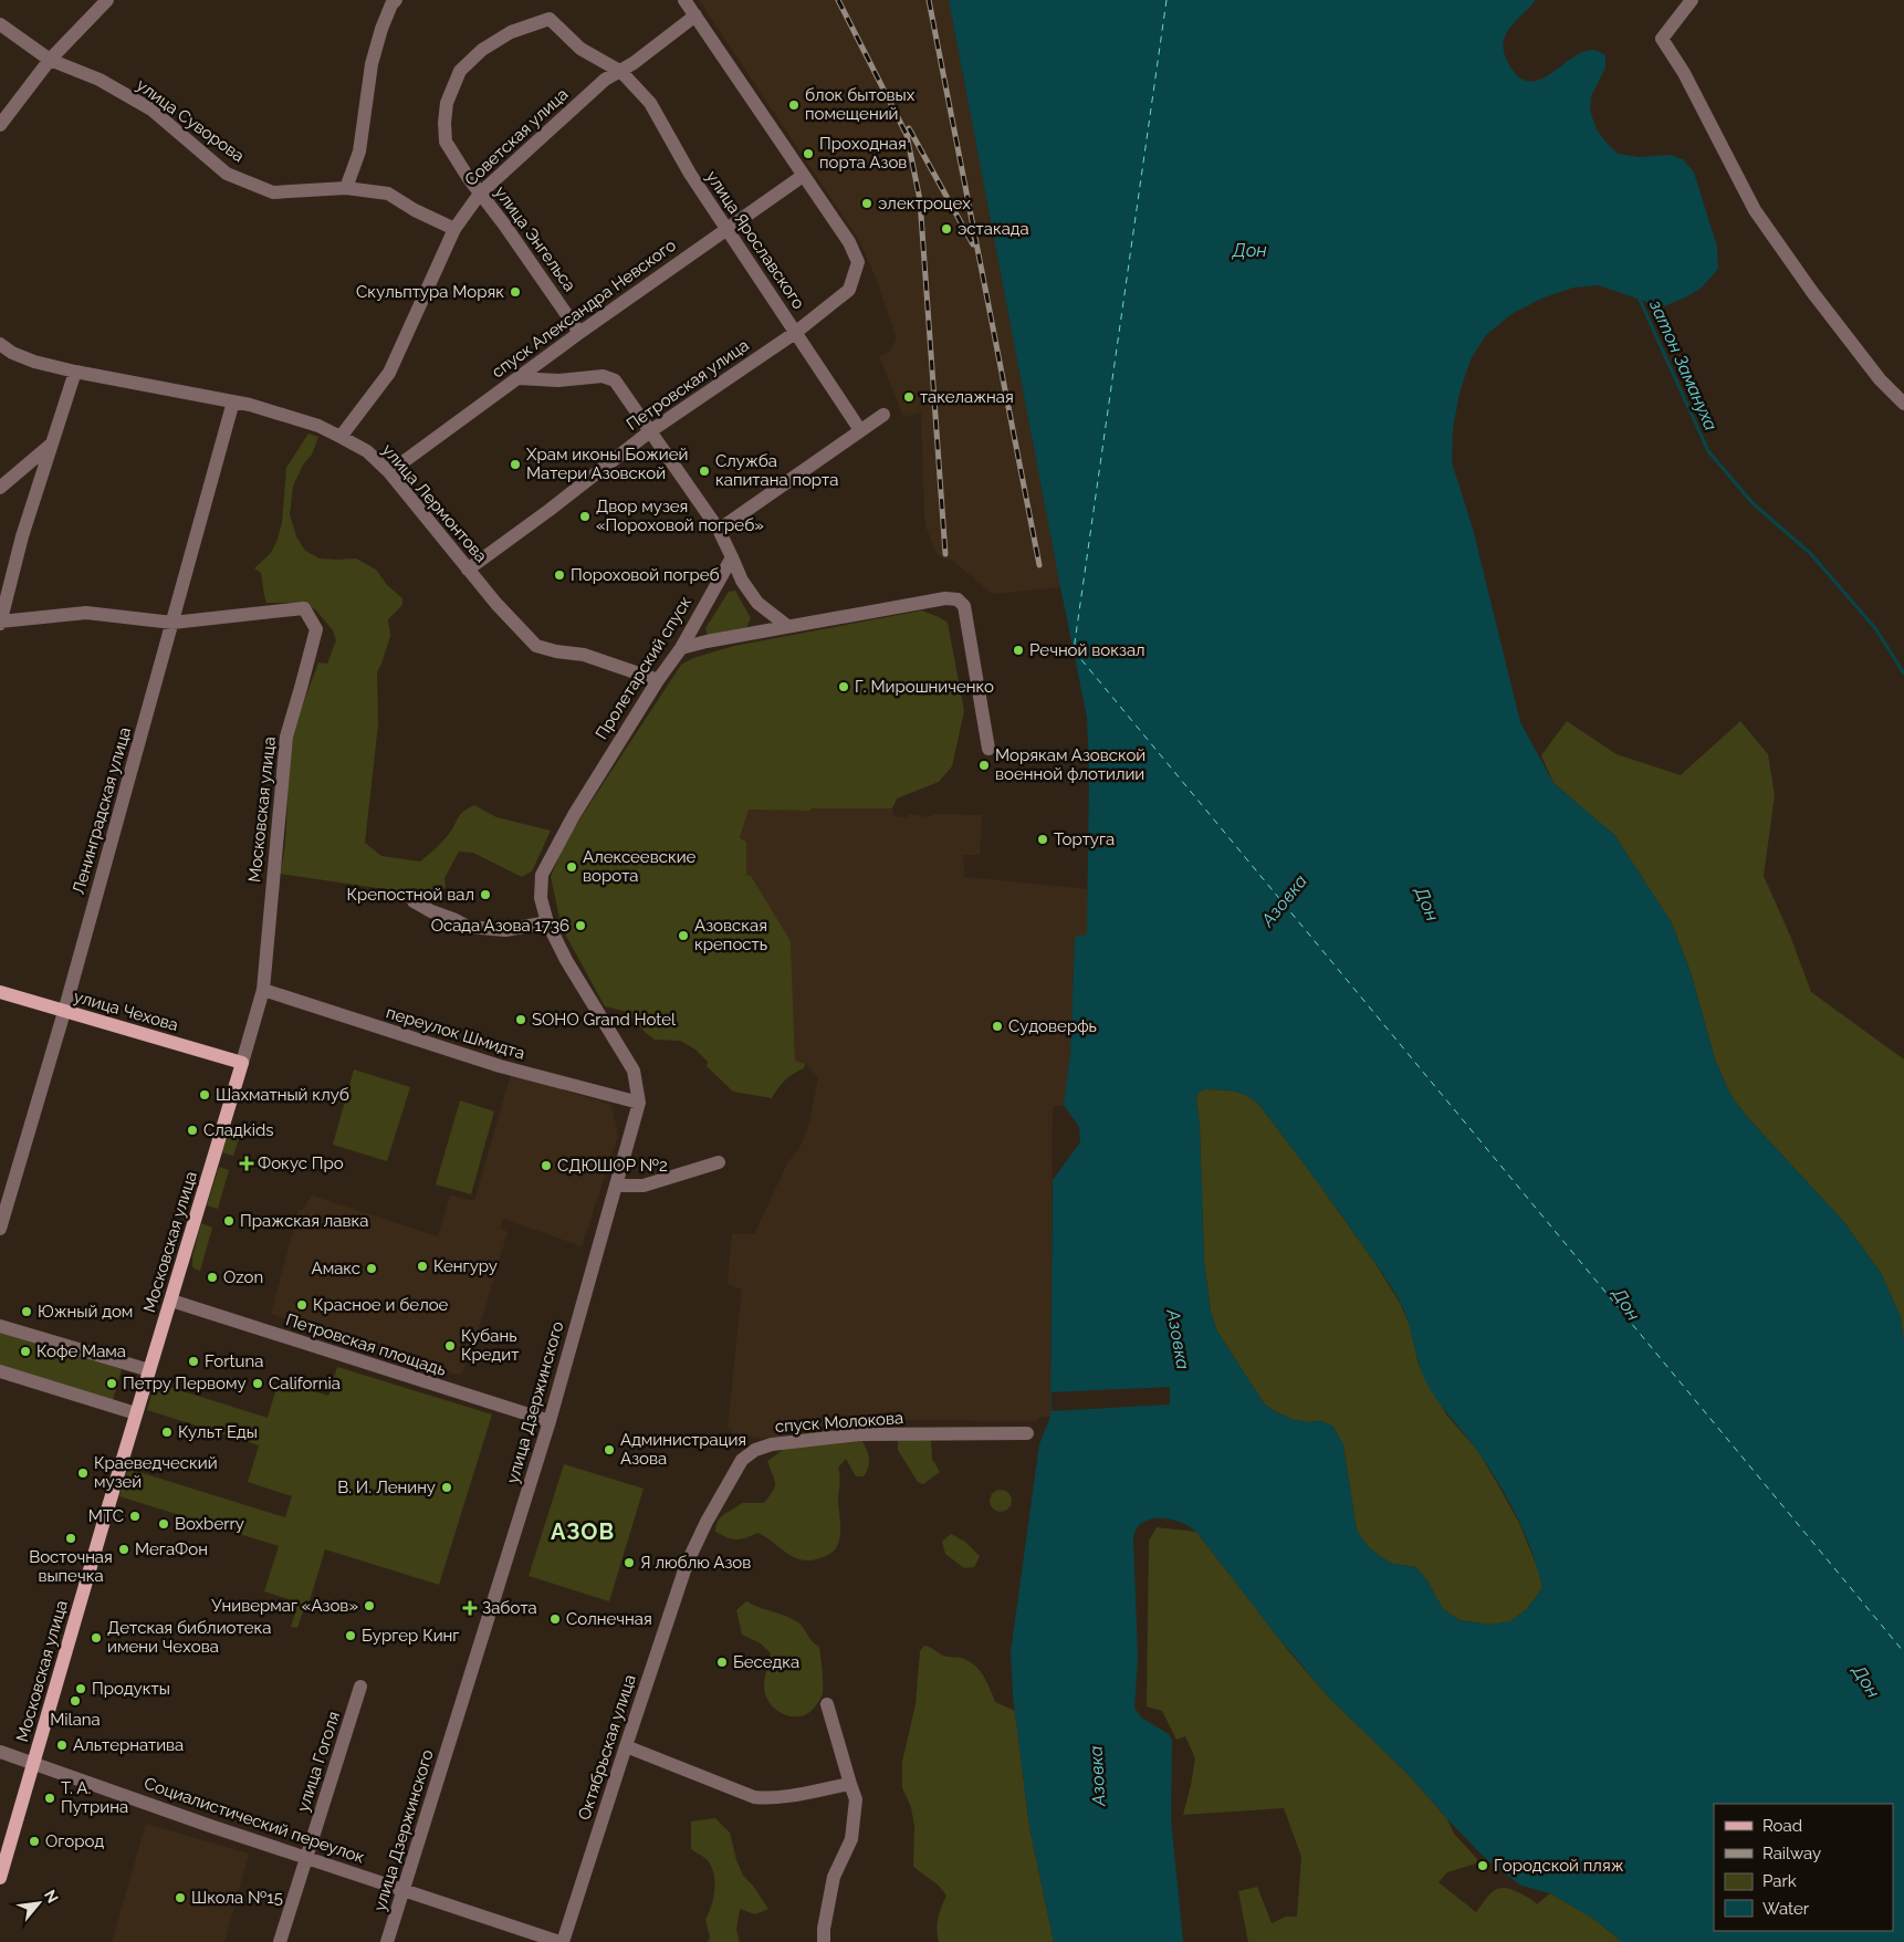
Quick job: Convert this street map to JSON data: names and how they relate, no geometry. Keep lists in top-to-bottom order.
{
  "streets": {
    "main road": ["Московская улица", "улица Чехова"],
    "street": [
      "улица Суворова",
      "Советская улица",
      "улица Энгельса",
      "улица Ярославского",
      "спуск Александра Невского",
      "Петровская улица",
      "улица Лермонтова",
      "Пролетарский спуск",
      "Ленинградская улица",
      "переулок Шмидта",
      "Петровская площадь",
      "улица Дзержинского",
      "спуск Молокова",
      "Октябрьская улица",
      "улица Гоголя",
      "Социалистический переулок"
    ]
  },
  "crossings": [
    ["улица Суворова", "Советская улица"],
    ["Советская улица", "улица Энгельса"],
    ["Советская улица", "улица Ярославского"],
    ["Советская улица", "улица Лермонтова"],
    ["улица Энгельса", "улица Ярославского"],
    ["улица Энгельса", "спуск Александра Невского"],
    ["улица Ярославского", "спуск Александра Невского"],
    ["улица Ярославского", "Петровская улица"],
    ["спуск Александра Невского", "Петровская улица"],
    ["спуск Александра Невского", "улица Лермонтова"],
    ["Петровская улица", "улица Лермонтова"],
    ["улица Лермонтова", "Пролетарский спуск"],
    ["улица Лермонтова", "Ленинградская улица"],
    ["Пролетарский спуск", "улица Дзержинского"],
    ["Московская улица", "Ленинградская улица"],
    ["Московская улица", "улица Чехова"],
    ["Московская улица", "переулок Шмидта"],
    ["Московская улица", "Петровская площадь"],
    ["Московская улица", "Социалистический переулок"],
    ["Ленинградская улица", "улица Чехова"],
    ["переулок Шмидта", "улица Дзержинского"],
    ["Петровская площадь", "улица Дзержинского"],
    ["улица Дзержинского", "Социалистический переулок"],
    ["спуск Молокова", "Октябрьская улица"],
    ["Октябрьская улица", "Социалистический переулок"],
    ["улица Гоголя", "Социалистический переулок"]
  ],
  "districts": ["АЗОВ"],
  "water": ["Дон", "затон Замануха", "Азовка"],
  "places": {
    "other": [
      "блок бытовых помещений",
      "Проходная порта Азов",
      "электроцех",
      "эстакада",
      "Скульптура Моряк",
      "такелажная",
      "Храм иконы Божией Матери Азовской",
      "Служба капитана порта",
      "Двор музея «Пороховой погреб»",
      "Пороховой погреб",
      "Речной вокзал",
      "Г. Мирошниченко",
      "Морякам Азовской военной флотилии",
      "Тортуга",
      "Алексеевские ворота",
      "Крепостной вал",
      "Осада Азова 1736",
      "Азовская крепость",
      "SOHO Grand Hotel",
      "Судоверфь",
      "Шахматный клуб",
      "Сладkids",
      "СДЮШОР №2",
      "Пражская лавка",
      "Кенгуру",
      "Амакс",
      "Ozon",
      "Красное и белое",
      "Южный дом",
      "Кубань Кредит",
      "Кофе Мама",
      "Fortuna",
      "Петру Первому",
      "California",
      "Культ Еды",
      "Администрация Азова",
      "Краеведческий музей",
      "В. И. Ленину",
      "МТС",
      "Boxberry",
      "Восточная выпечка",
      "МегаФон",
      "Я люблю Азов",
      "Универмаг «Азов»",
      "Солнечная",
      "Бургер Кинг",
      "Детская библиотека имени Чехова",
      "Беседка",
      "Продукты",
      "Milana",
      "Альтернатива",
      "Т. А. Путрина",
      "Огород",
      "Городской пляж",
      "Школа №15"
    ],
    "health": ["Фокус Про", "Забота"]
  },
  "legend": [
    "Road",
    "Railway",
    "Park",
    "Water"
  ],
  "north": "top right"
}
